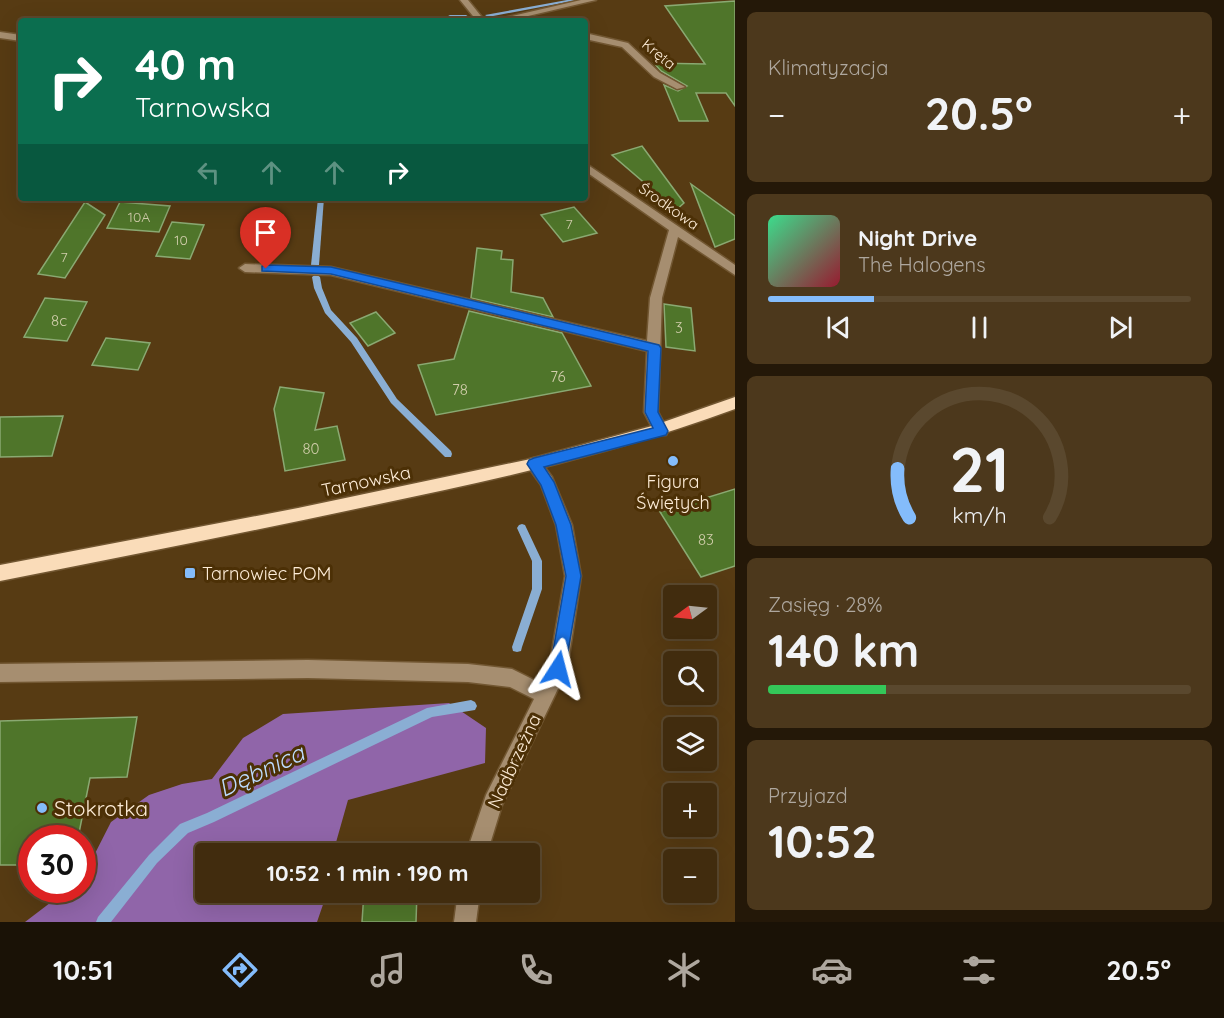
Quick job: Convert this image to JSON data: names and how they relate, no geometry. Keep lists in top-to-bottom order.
{
  "streets": {
    "main road": ["Tarnowska"],
    "street": ["Kręta", "Środkowa", "Nadbrzeżna"]
  },
  "crossings": [
    ["Tarnowska", "Nadbrzeżna"]
  ],
  "water": ["Dębnica"],
  "places": {
    "other": ["Figura Świętych", "Stokrotka"],
    "transit": ["Tarnowiec POM"]
  },
  "house_numbers": [
    "10A",
    "7",
    "10",
    "7",
    "8c",
    "3",
    "76",
    "78",
    "80",
    "83"
  ],
  "north": "left",
  "page": {
    "tile": [
      "Klimatyzacja",
      ["Zasięg · 28%", "140 km"],
      ["Przyjazd", "10:52"]
    ],
    "turn": ["40 m", "Tarnowska"],
    "heat": ["−", "20.5°", "+"],
    "song": ["Night Drive", "The Halogens"],
    "map_buttons": ["+", "−"],
    "limit": "30",
    "trip": "10:52 · 1 min · 190 m",
    "tabs": ["10:51", "20.5°"],
    "gauge": ["21", "km/h"]
  }
}
